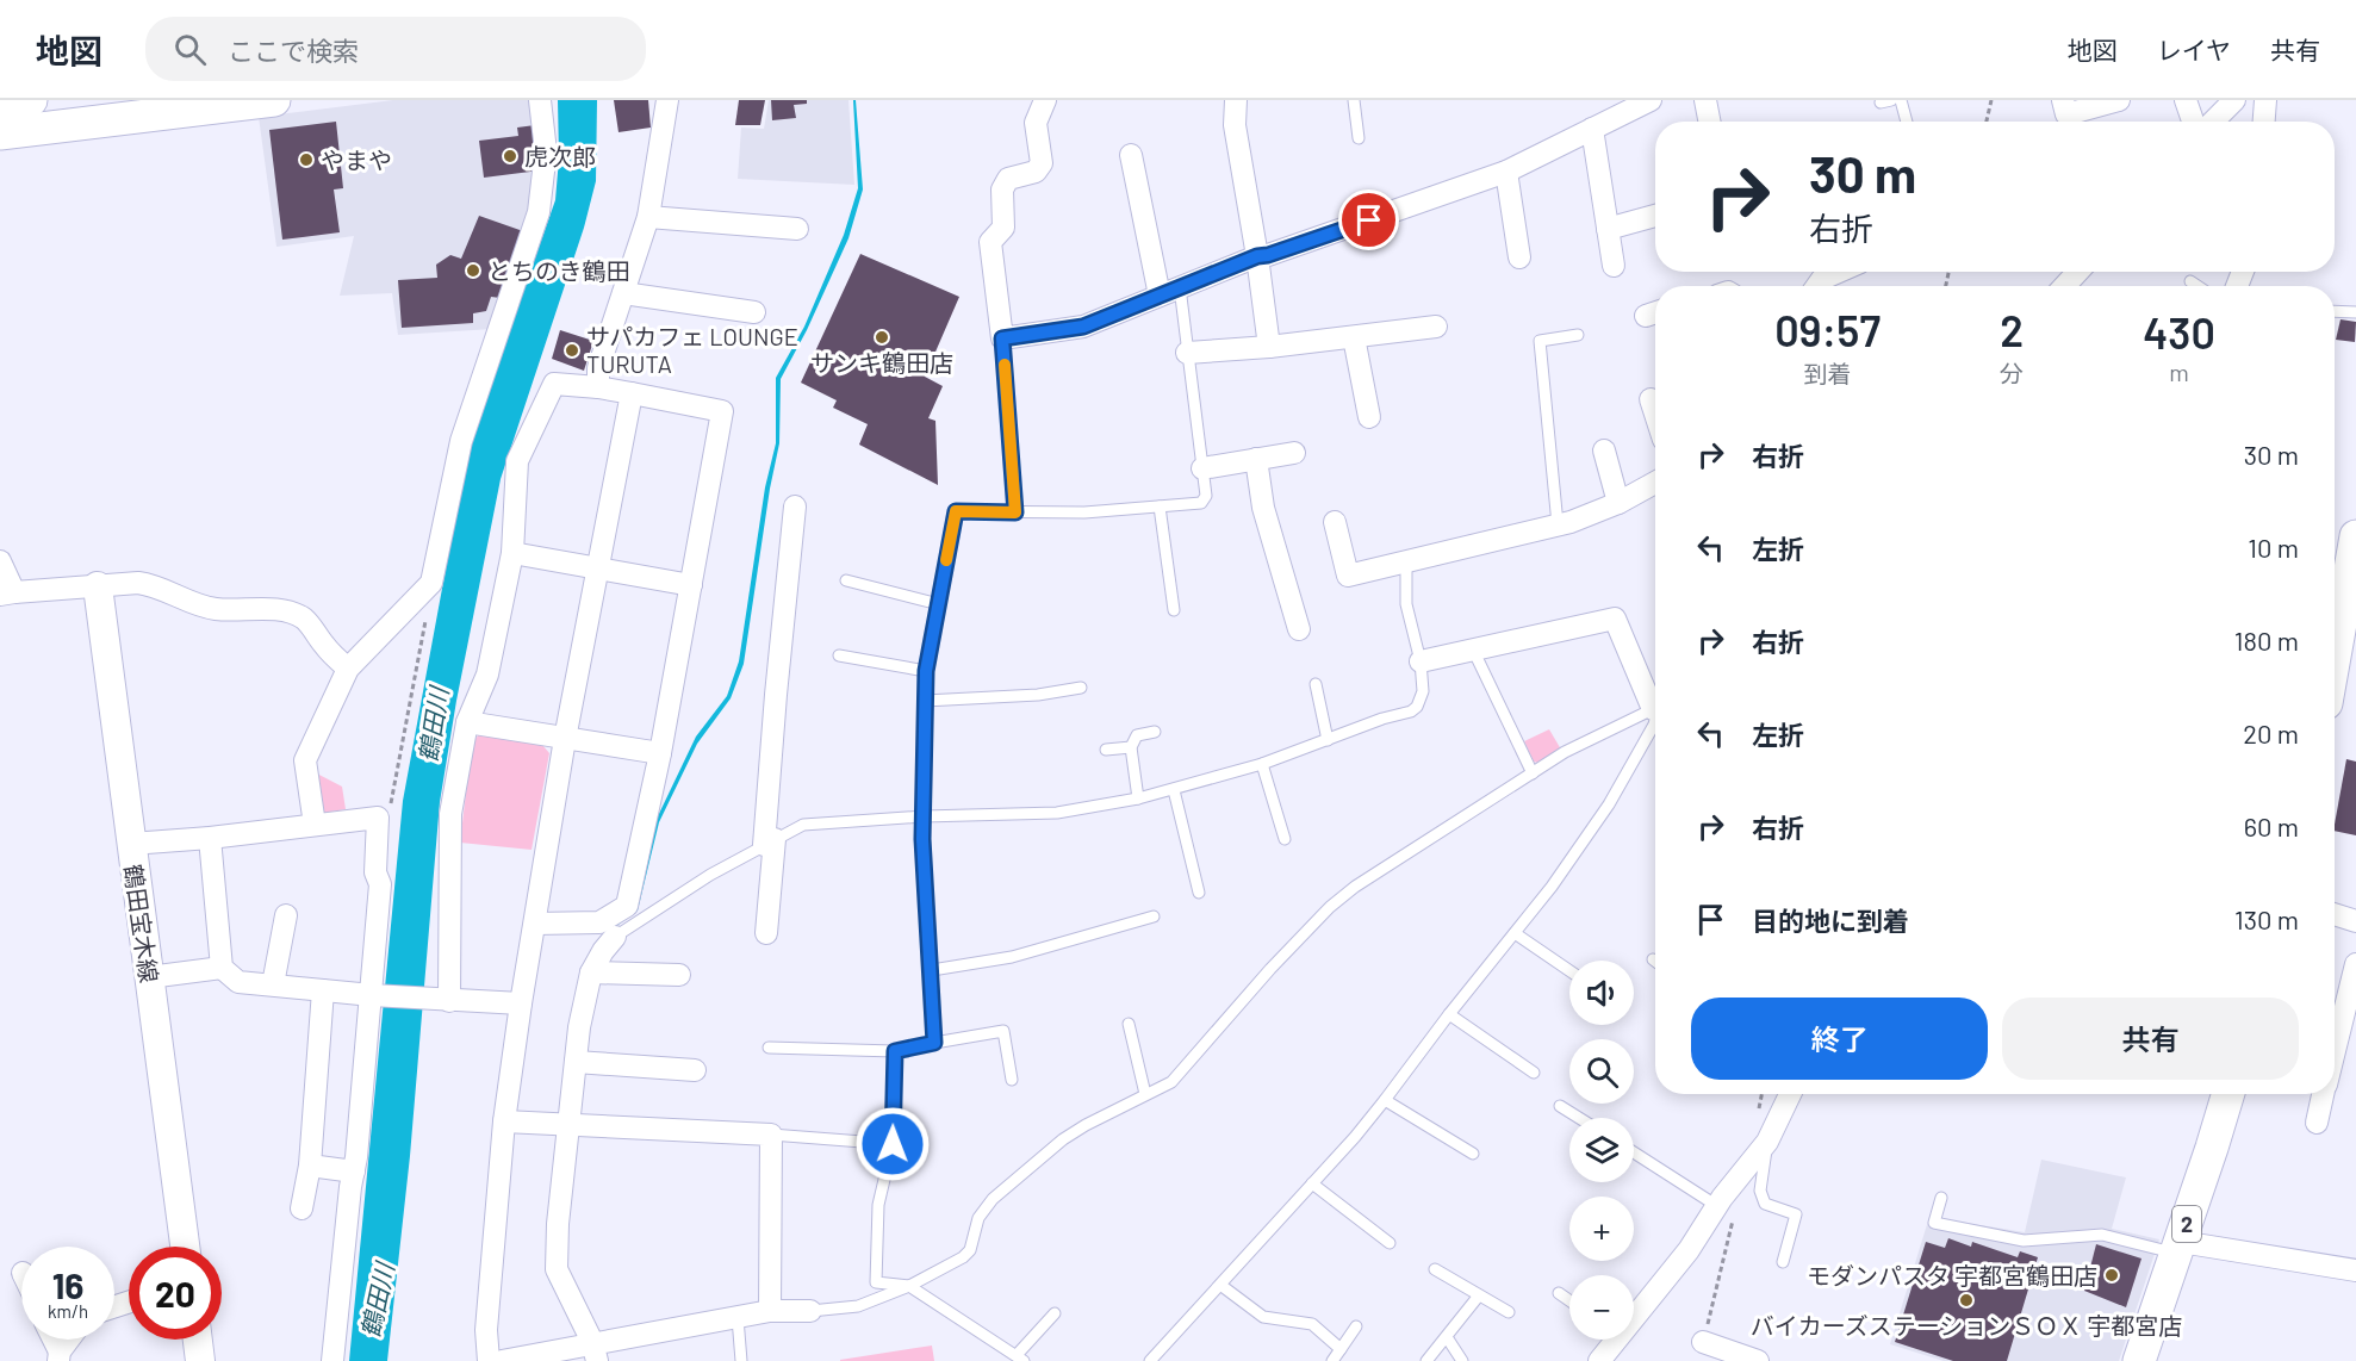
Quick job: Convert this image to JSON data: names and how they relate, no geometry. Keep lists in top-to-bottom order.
{
  "streets": {
    "main road": ["2"],
    "street": ["鶴田宝木線"]
  },
  "water": ["鶴田川"],
  "places": [
    "虎次郎",
    "やまや",
    "とちのき鶴田",
    "サンキ鶴田店",
    "サパカフェ LOUNGE TURUTA",
    "モダンパスタ 宇都宮鶴田店",
    "バイカーズステーションＳＯＸ 宇都宮店"
  ],
  "page": {
    "header": "地図",
    "search": "ここで検索",
    "nav": ["地図", "レイヤ", "共有"],
    "turn": ["30 m", "右折"],
    "eta": [
      "09:57",
      "到着",
      "2",
      "分",
      "430",
      "m"
    ],
    "list": [
      {
        "name": "右折",
        "value": "30 m"
      },
      {
        "name": "左折",
        "value": "10 m"
      },
      {
        "name": "右折",
        "value": "180 m"
      },
      {
        "name": "左折",
        "value": "20 m"
      },
      {
        "name": "右折",
        "value": "60 m"
      },
      {
        "name": "目的地に到着",
        "value": "130 m"
      }
    ],
    "map_buttons": ["+", "−"],
    "buttons": ["終了", "共有"],
    "speed": "16 km/h",
    "limit": "20"
  }
}
